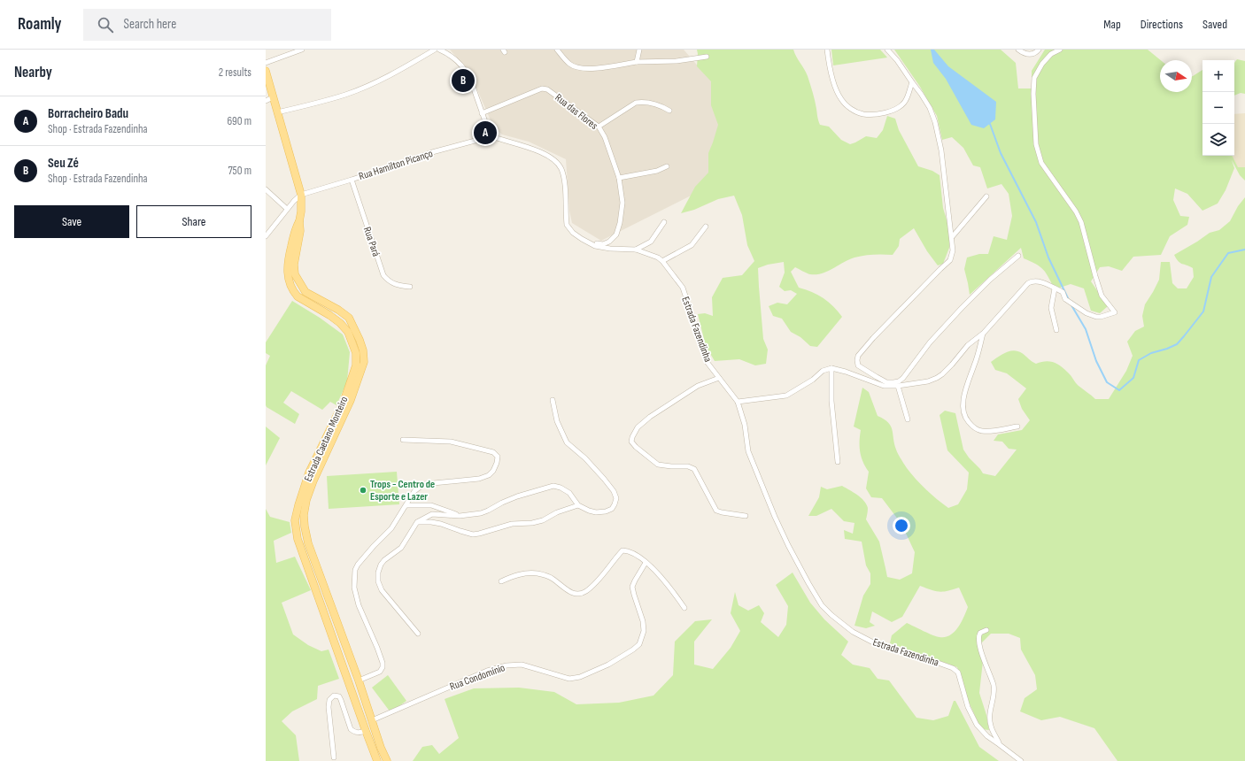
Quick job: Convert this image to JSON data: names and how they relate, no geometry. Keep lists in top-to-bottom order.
{
  "streets": {
    "main road": ["Estrada Caetano Monteiro"],
    "street": [
      "Rua das Flores",
      "Rua Hamilton Picanço",
      "Rua Pará",
      "Estrada Fazendinha",
      "Rua Condomínio"
    ]
  },
  "crossings": [
    ["Rua das Flores", "Estrada Fazendinha"],
    ["Rua Hamilton Picanço", "Rua Pará"],
    ["Rua Hamilton Picanço", "Estrada Caetano Monteiro"],
    ["Estrada Caetano Monteiro", "Rua Condomínio"]
  ],
  "places": ["Trops - Centro de Esporte e Lazer"],
  "north": "right",
  "page": {
    "header": "Roamly",
    "search": "Search here",
    "nav": ["Map", "Directions", "Saved"],
    "heading": ["Nearby", "2 results"],
    "map_buttons": ["+", "−"],
    "pins": ["B", "A"],
    "list": [
      {
        "mark": "A",
        "name": "Borracheiro Badu",
        "note": "Shop · Estrada Fazendinha",
        "value": "690 m"
      },
      {
        "mark": "B",
        "name": "Seu Zé",
        "note": "Shop · Estrada Fazendinha",
        "value": "750 m"
      }
    ],
    "buttons": ["Save", "Share"]
  }
}
